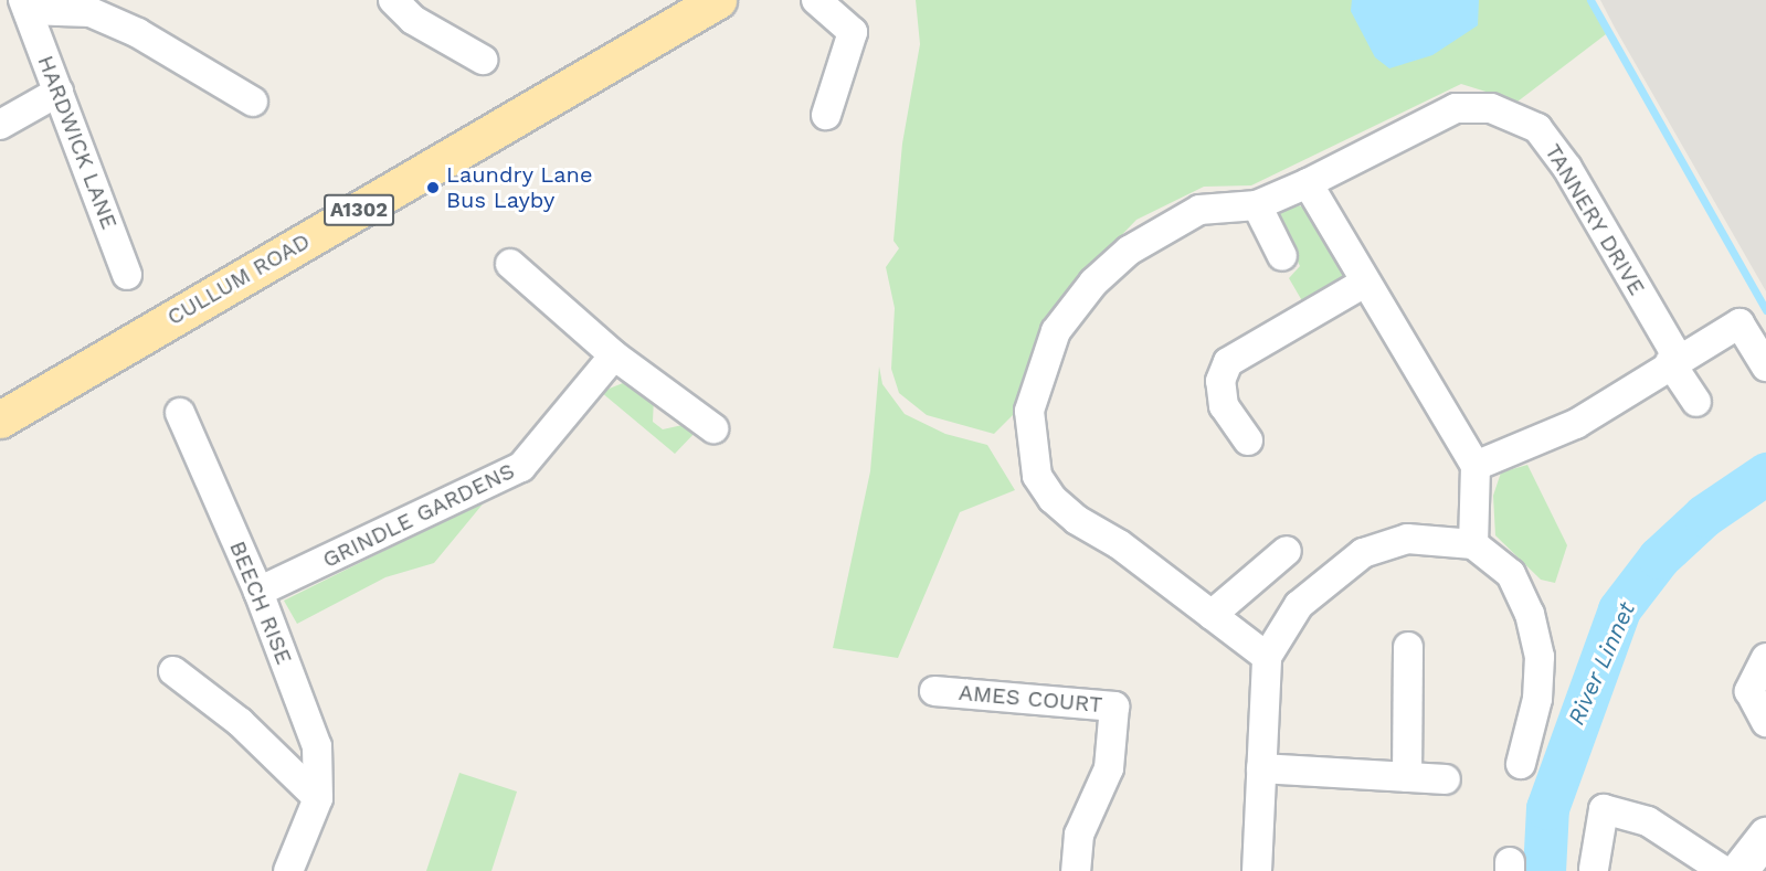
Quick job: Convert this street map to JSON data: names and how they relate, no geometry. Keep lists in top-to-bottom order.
{
  "streets": {
    "main road": ["A1302", "CULLUM ROAD"],
    "street": [
      "HARDWICK LANE",
      "TANNERY DRIVE",
      "GRINDLE GARDENS",
      "BEECH RISE",
      "AMES COURT"
    ]
  },
  "crossings": [
    ["GRINDLE GARDENS", "BEECH RISE"]
  ],
  "water": ["River Linnet"],
  "places": ["Laundry Lane Bus Layby"]
}
